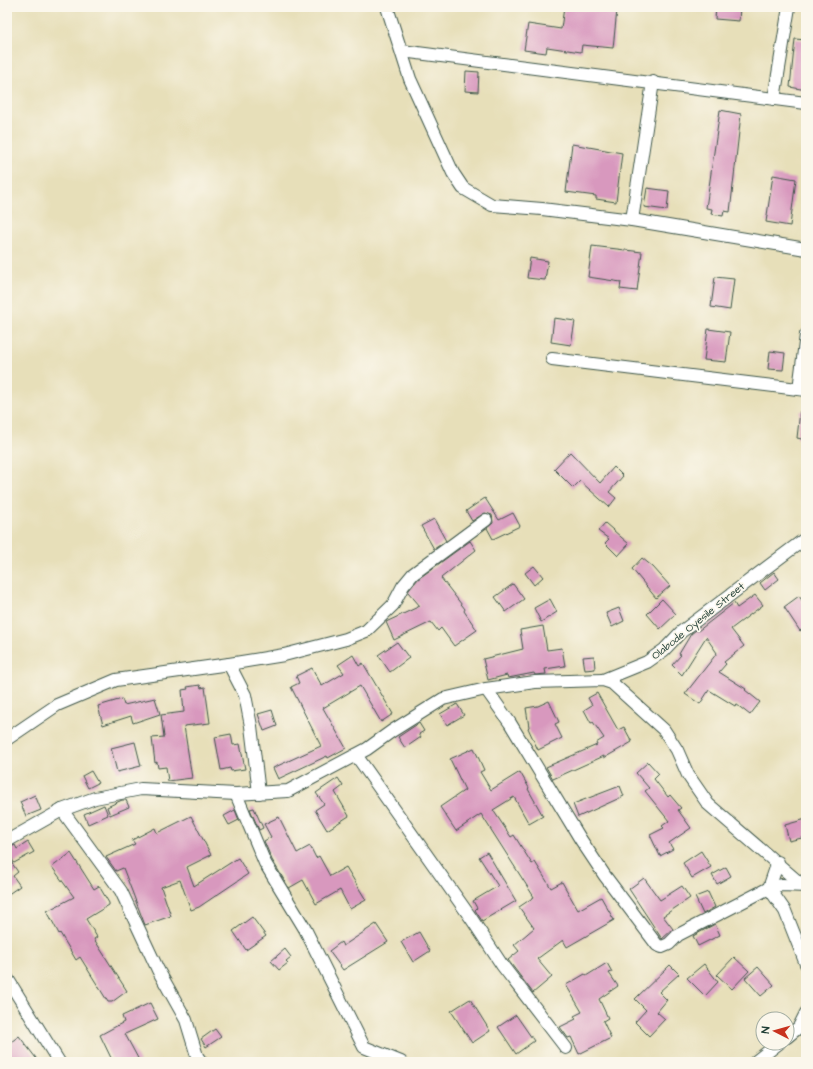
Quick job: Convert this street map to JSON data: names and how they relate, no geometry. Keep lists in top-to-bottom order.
{
  "streets": {
    "street": ["Olabode Oyesile Street"]
  },
  "north": "left"
}
